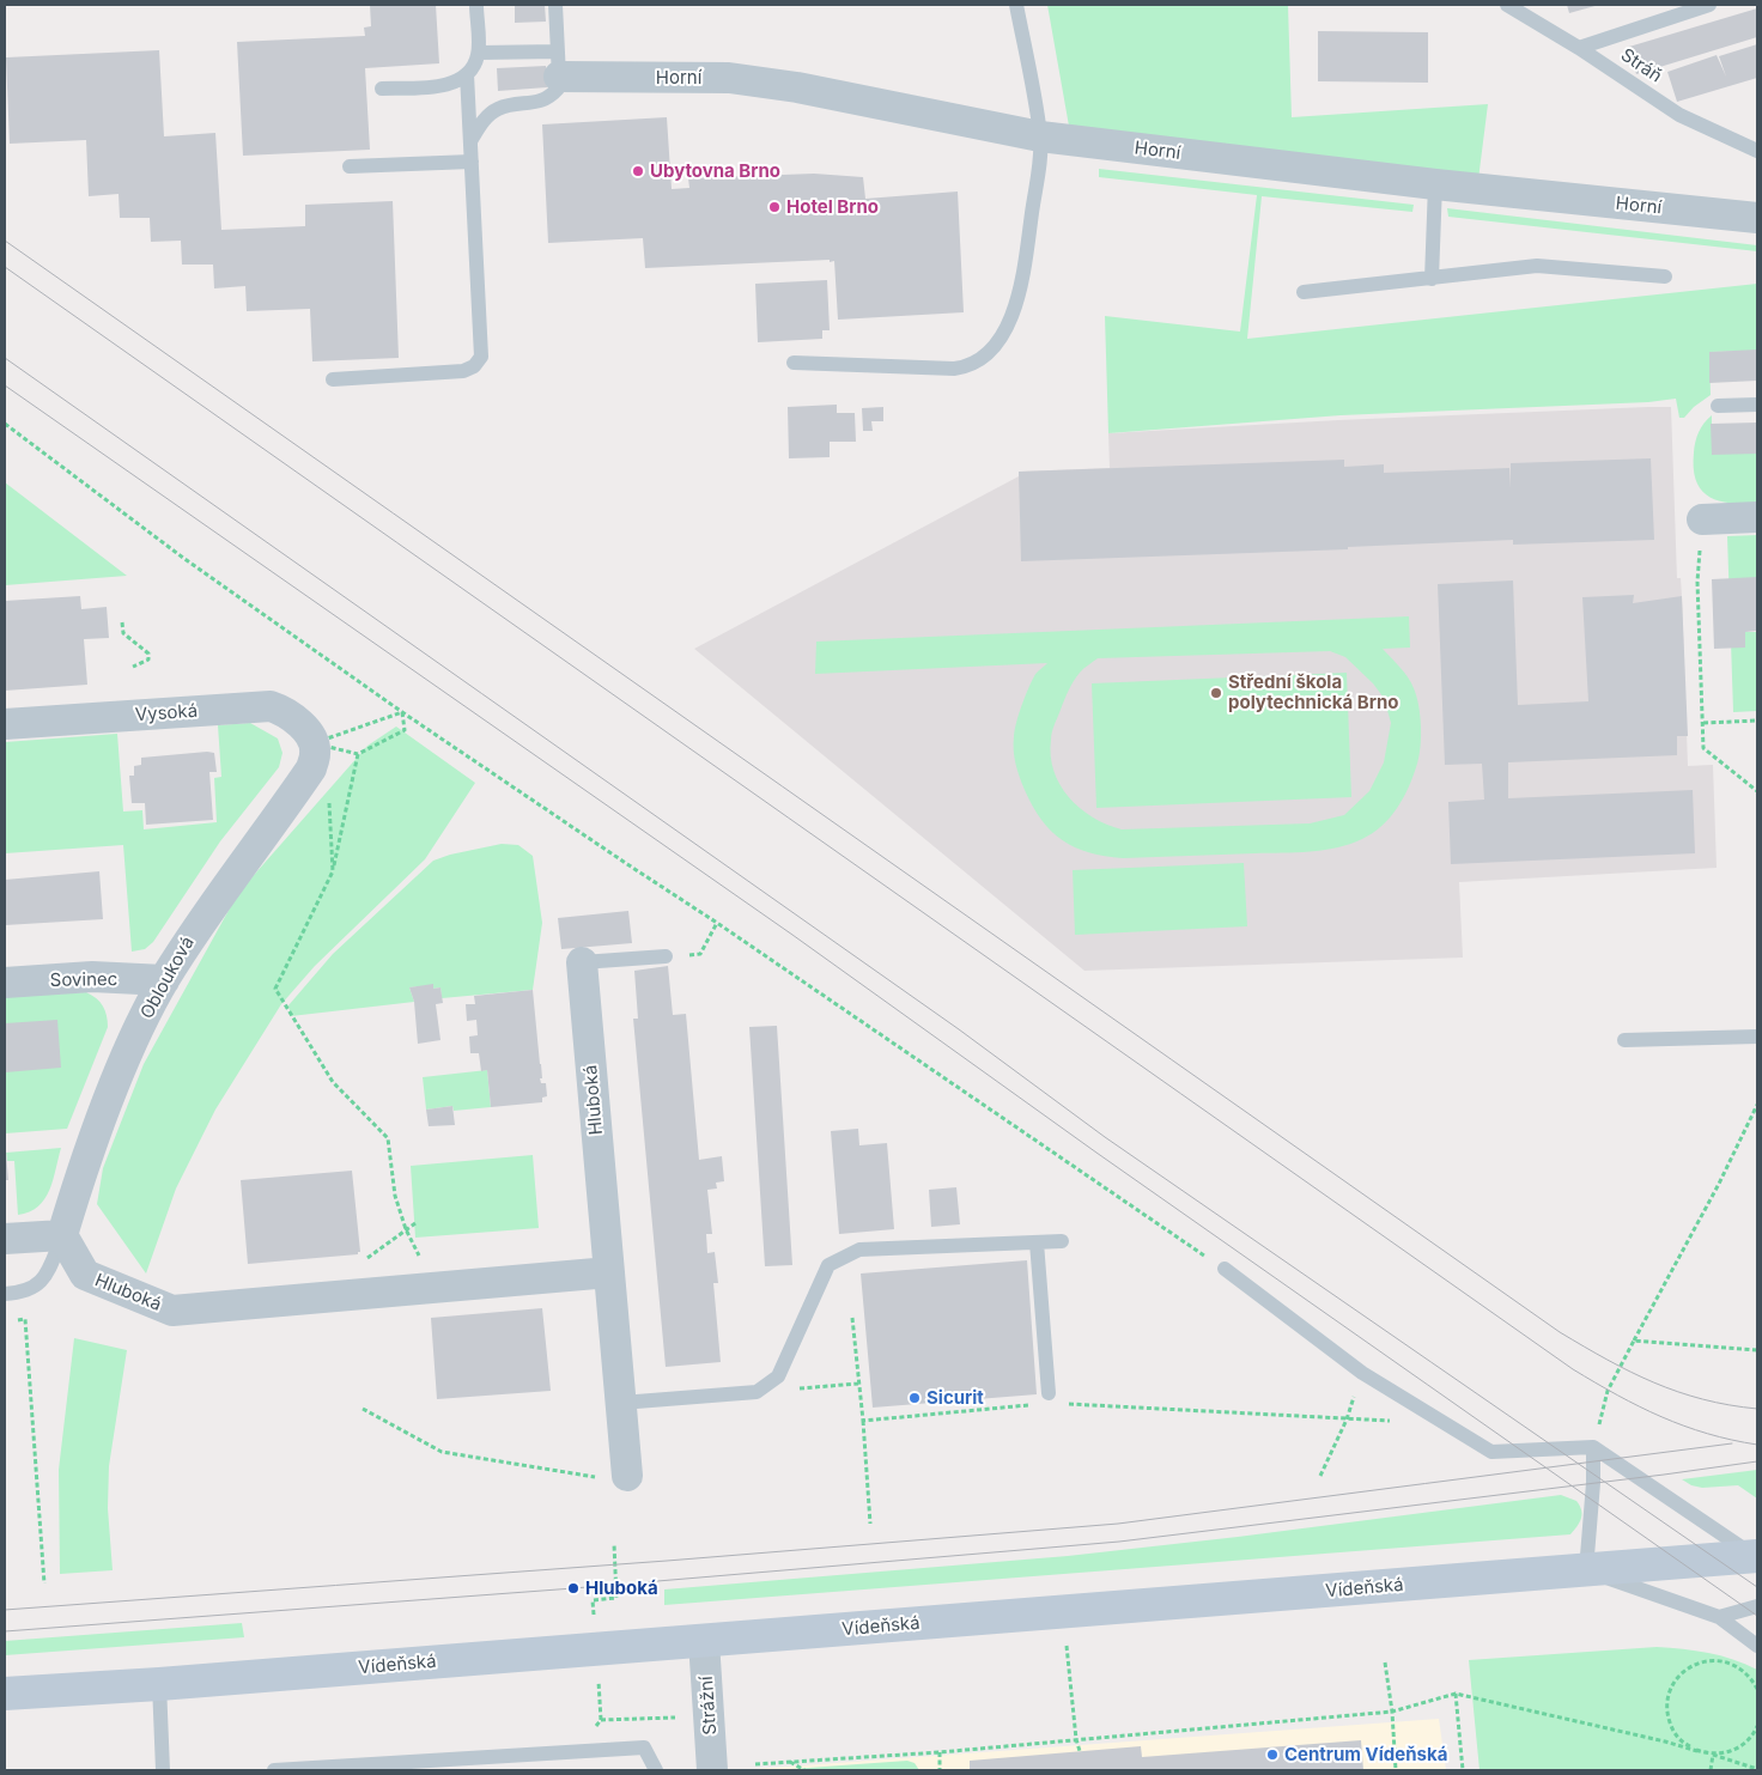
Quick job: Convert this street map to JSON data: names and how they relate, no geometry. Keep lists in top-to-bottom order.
{
  "streets": {
    "main road": ["Vídeňská"],
    "street": [
      "Horní",
      "Vysoká",
      "Oblouková",
      "Sovinec",
      "Hluboká",
      "Strážní"
    ],
    "lane": ["Stráň"]
  },
  "crossings": [
    ["Vysoká", "Oblouková"],
    ["Oblouková", "Sovinec"],
    ["Oblouková", "Hluboká"],
    ["Vídeňská", "Strážní"]
  ],
  "places": [
    "Ubytovna Brno",
    "Hotel Brno",
    "Střední škola polytechnická Brno",
    "Sicurit",
    "Hluboká",
    "Centrum Vídeňská"
  ]
}
